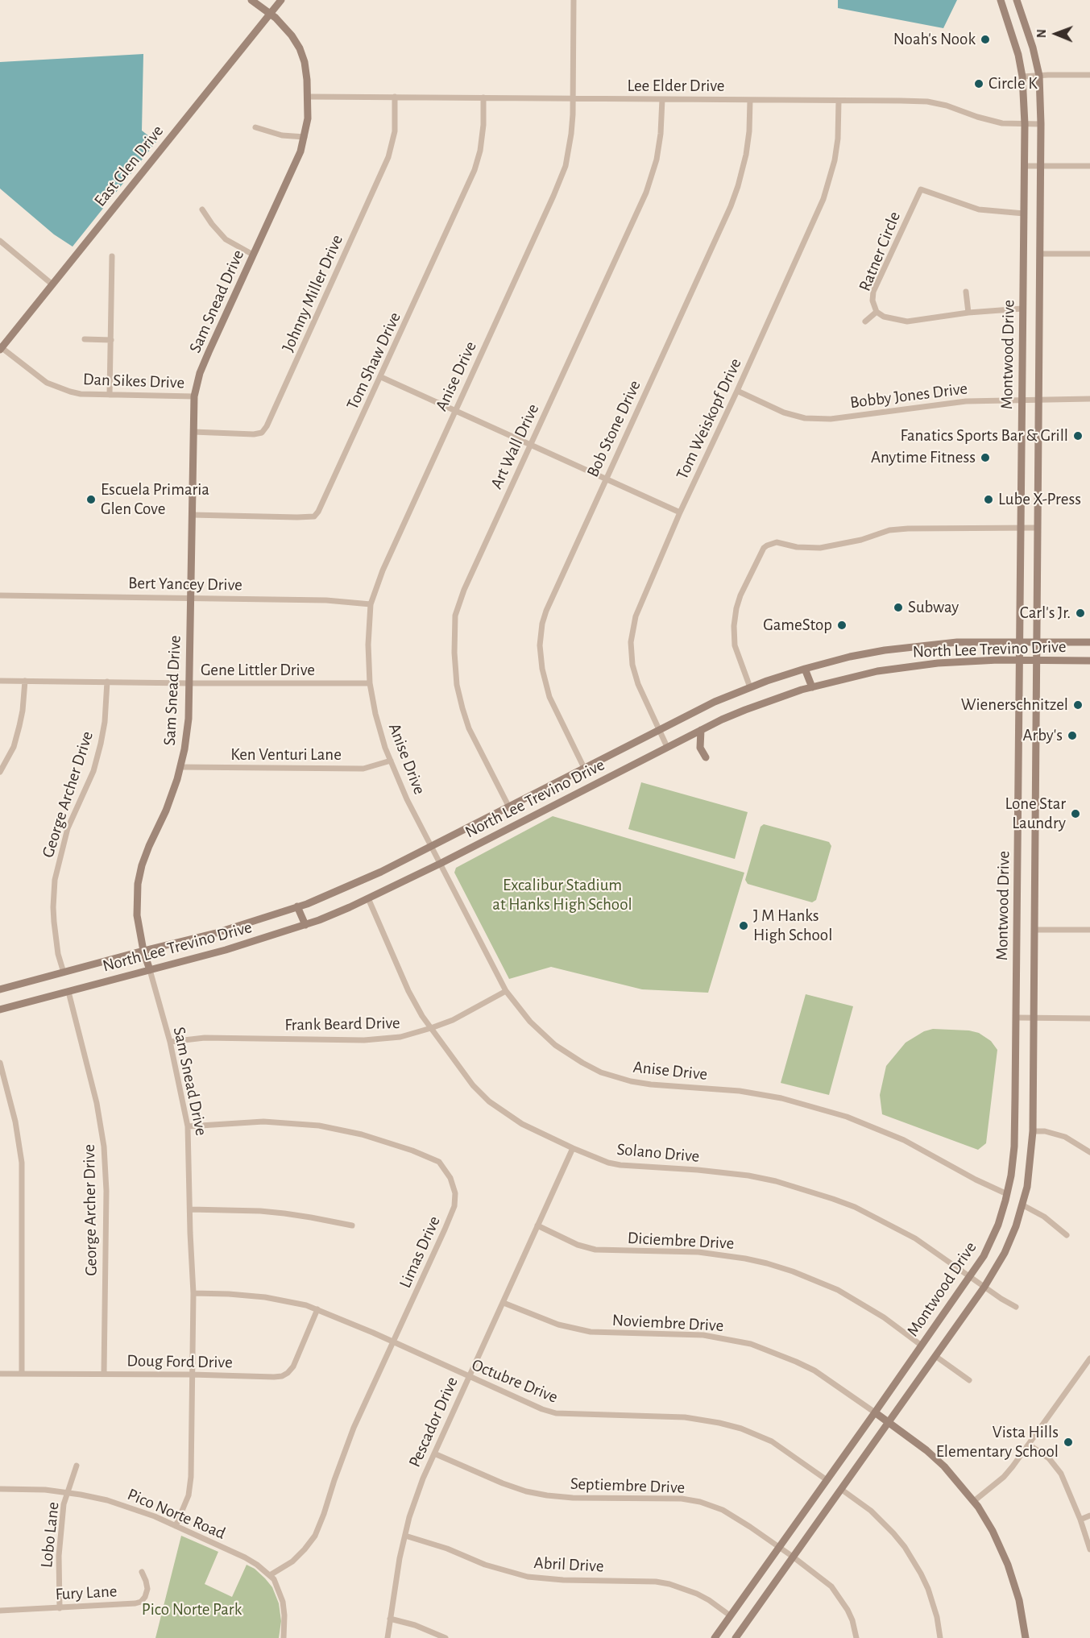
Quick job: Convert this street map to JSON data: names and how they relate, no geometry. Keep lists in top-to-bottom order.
{
  "streets": {
    "main road": [
      "East Glen Drive",
      "Sam Snead Drive",
      "Montwood Drive",
      "North Lee Trevino Drive"
    ],
    "street": [
      "Lee Elder Drive",
      "Ratner Circle",
      "Johnny Miller Drive",
      "Tom Shaw Drive",
      "Anise Drive",
      "Dan Sikes Drive",
      "Bobby Jones Drive",
      "Tom Weiskopf Drive",
      "Bob Stone Drive",
      "Art Wall Drive",
      "Bert Yancey Drive",
      "Gene Littler Drive",
      "Ken Venturi Lane",
      "George Archer Drive",
      "Frank Beard Drive",
      "Solano Drive",
      "Diciembre Drive",
      "Limas Drive",
      "Noviembre Drive",
      "Doug Ford Drive",
      "Octubre Drive",
      "Pescador Drive",
      "Septiembre Drive",
      "Pico Norte Road",
      "Lobo Lane",
      "Abril Drive",
      "Fury Lane"
    ]
  },
  "crossings": [
    ["Lee Elder Drive", "Johnny Miller Drive"],
    ["Lee Elder Drive", "Sam Snead Drive"],
    ["Lee Elder Drive", "Montwood Drive"],
    ["Lee Elder Drive", "Tom Shaw Drive"],
    ["Lee Elder Drive", "Anise Drive"],
    ["Lee Elder Drive", "Tom Weiskopf Drive"],
    ["Lee Elder Drive", "Bob Stone Drive"],
    ["Lee Elder Drive", "Art Wall Drive"],
    ["East Glen Drive", "Sam Snead Drive"],
    ["East Glen Drive", "Dan Sikes Drive"],
    ["Ratner Circle", "Montwood Drive"],
    ["Johnny Miller Drive", "Sam Snead Drive"],
    ["Sam Snead Drive", "Tom Shaw Drive"],
    ["Sam Snead Drive", "Dan Sikes Drive"],
    ["Sam Snead Drive", "Bert Yancey Drive"],
    ["Sam Snead Drive", "North Lee Trevino Drive"],
    ["Sam Snead Drive", "Gene Littler Drive"],
    ["Sam Snead Drive", "Ken Venturi Lane"],
    ["Sam Snead Drive", "Frank Beard Drive"],
    ["Sam Snead Drive", "Limas Drive"],
    ["Sam Snead Drive", "Doug Ford Drive"],
    ["Sam Snead Drive", "Octubre Drive"],
    ["Sam Snead Drive", "Pico Norte Road"],
    ["Montwood Drive", "Anise Drive"],
    ["Montwood Drive", "Bobby Jones Drive"],
    ["Montwood Drive", "North Lee Trevino Drive"],
    ["Montwood Drive", "Solano Drive"],
    ["Montwood Drive", "Diciembre Drive"],
    ["Montwood Drive", "Noviembre Drive"],
    ["Montwood Drive", "Octubre Drive"],
    ["Montwood Drive", "Septiembre Drive"],
    ["Montwood Drive", "Abril Drive"],
    ["Anise Drive", "Bert Yancey Drive"],
    ["Anise Drive", "North Lee Trevino Drive"],
    ["Anise Drive", "Gene Littler Drive"],
    ["Anise Drive", "Ken Venturi Lane"],
    ["Anise Drive", "Frank Beard Drive"],
    ["Bobby Jones Drive", "Tom Weiskopf Drive"],
    ["Tom Weiskopf Drive", "North Lee Trevino Drive"],
    ["Bob Stone Drive", "North Lee Trevino Drive"],
    ["Art Wall Drive", "North Lee Trevino Drive"],
    ["North Lee Trevino Drive", "George Archer Drive"],
    ["North Lee Trevino Drive", "Solano Drive"],
    ["Gene Littler Drive", "George Archer Drive"],
    ["George Archer Drive", "Doug Ford Drive"],
    ["Frank Beard Drive", "Solano Drive"],
    ["Solano Drive", "Pescador Drive"],
    ["Diciembre Drive", "Pescador Drive"],
    ["Limas Drive", "Octubre Drive"],
    ["Limas Drive", "Pico Norte Road"],
    ["Noviembre Drive", "Pescador Drive"],
    ["Doug Ford Drive", "Octubre Drive"],
    ["Octubre Drive", "Pescador Drive"],
    ["Pescador Drive", "Septiembre Drive"],
    ["Pescador Drive", "Abril Drive"],
    ["Pico Norte Road", "Lobo Lane"],
    ["Lobo Lane", "Fury Lane"]
  ],
  "parks": ["Excalibur Stadium at Hanks High School", "Pico Norte Park"],
  "places": [
    "Noah's Nook",
    "Circle K",
    "Fanatics Sports Bar & Grill",
    "Anytime Fitness",
    "Escuela Primaria Glen Cove",
    "Lube X-Press",
    "Subway",
    "Carl's Jr.",
    "GameStop",
    "Wienerschnitzel",
    "Arby's",
    "Lone Star Laundry",
    "J M Hanks High School",
    "Vista Hills Elementary School"
  ],
  "north": "left"
}
